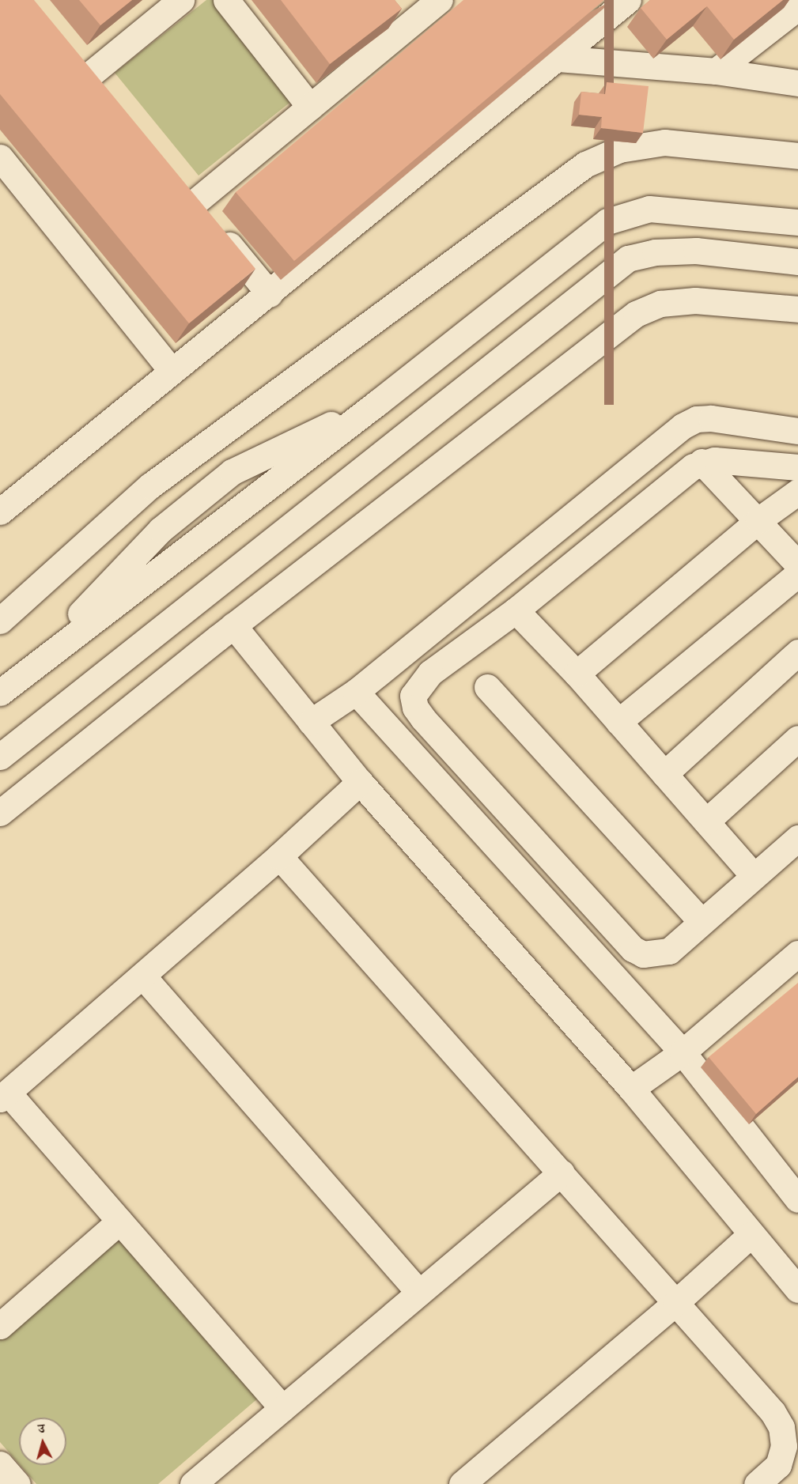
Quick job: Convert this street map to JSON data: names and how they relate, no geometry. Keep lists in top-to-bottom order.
{
  "north": "top"
}
